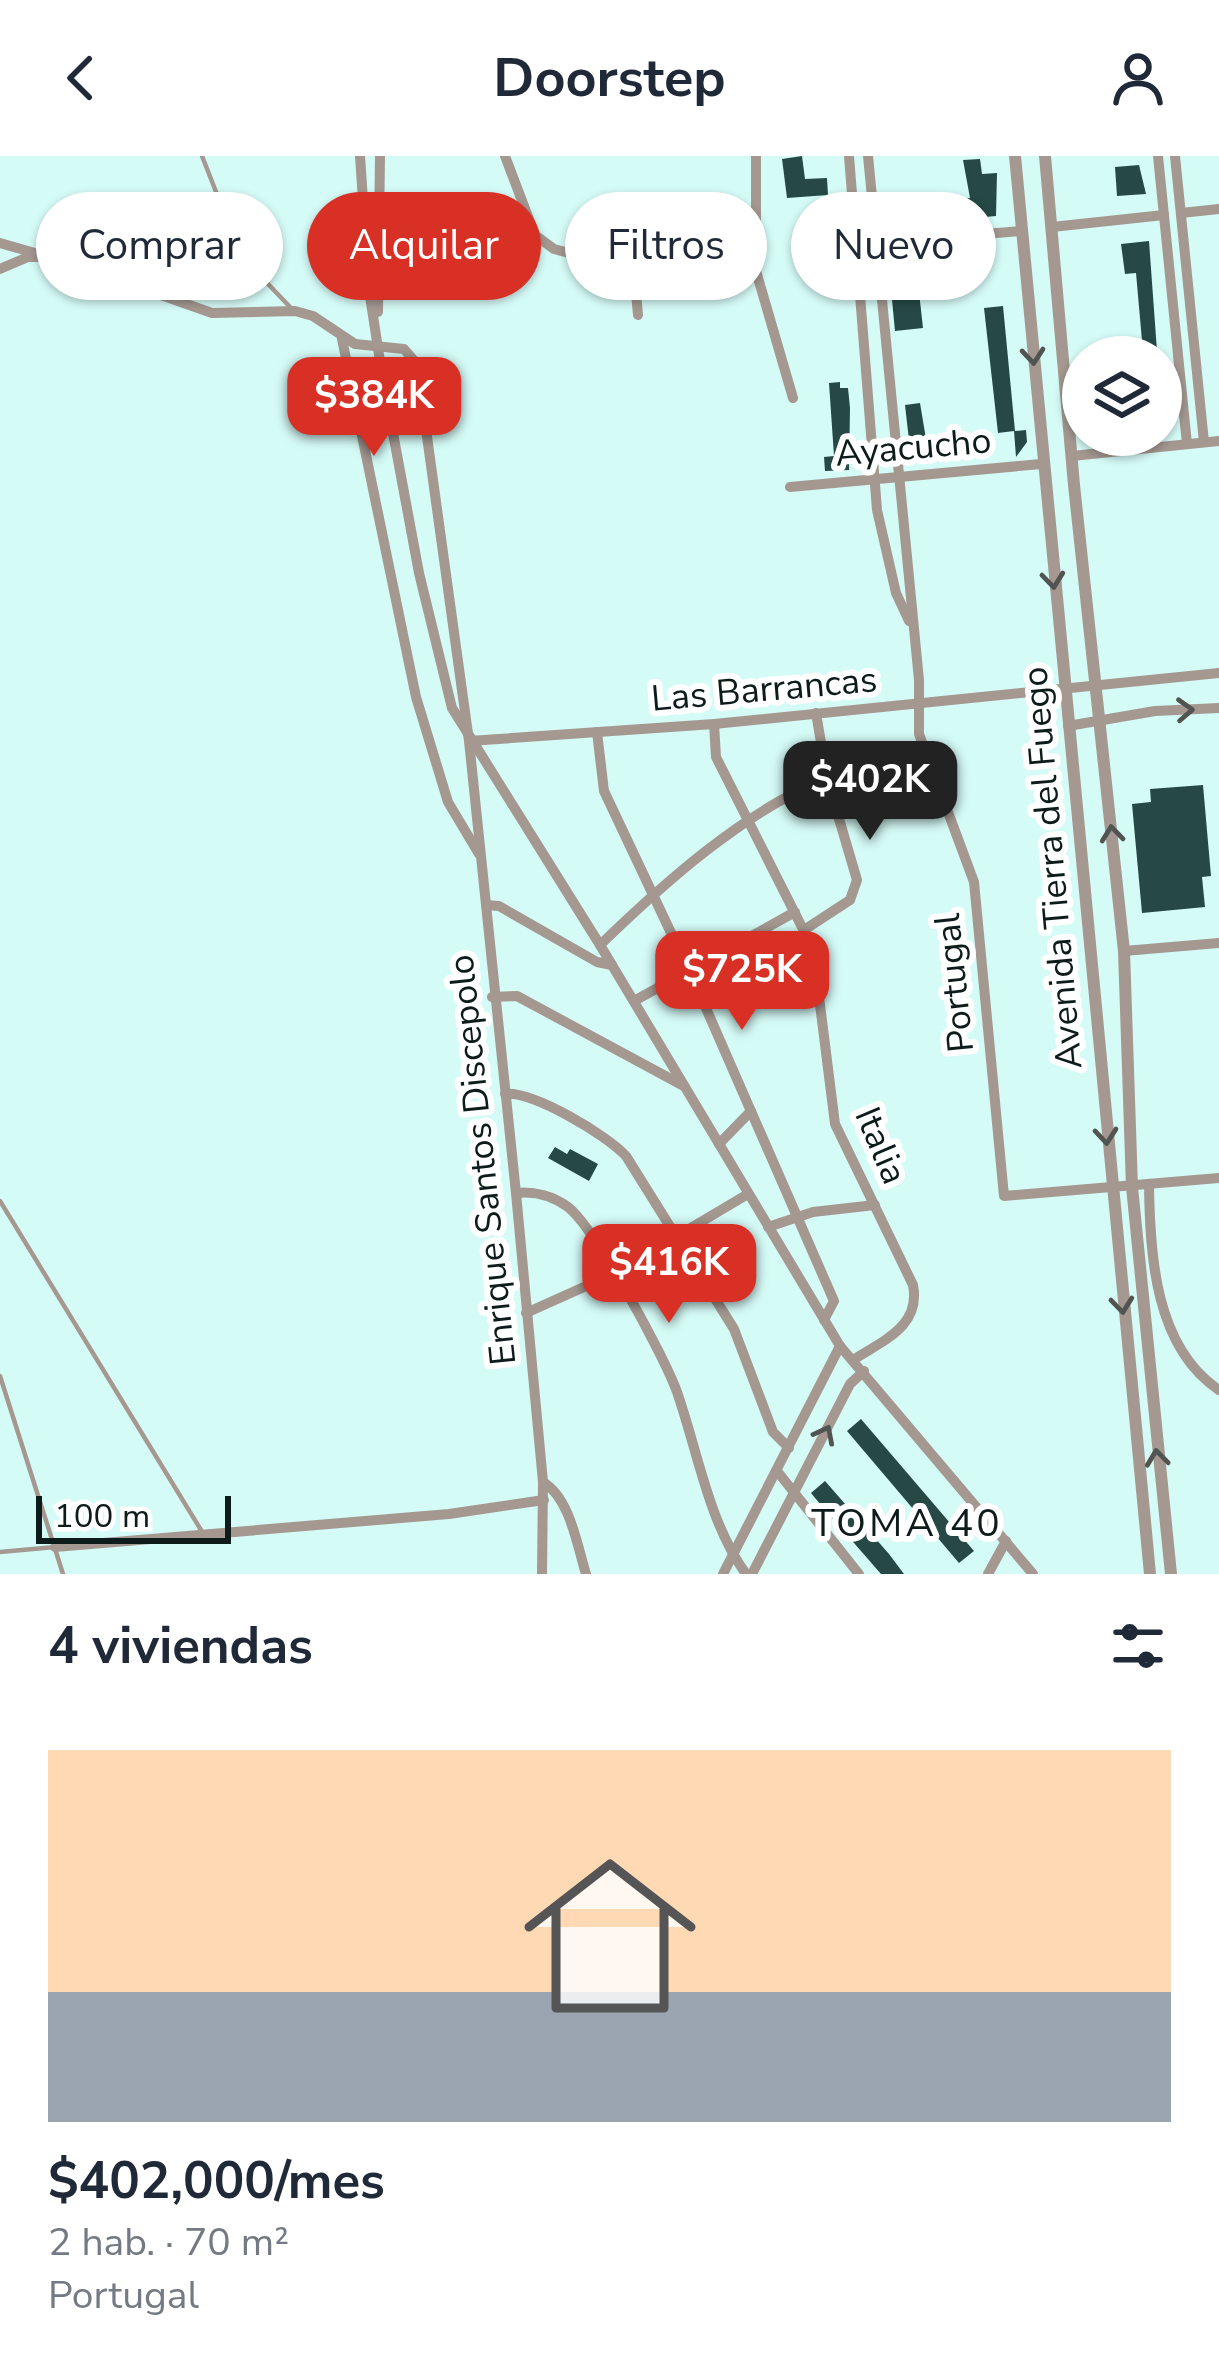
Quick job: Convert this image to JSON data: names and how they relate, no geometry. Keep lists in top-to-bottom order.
{
  "streets": {
    "street": [
      "Ayacucho",
      "Las Barrancas",
      "Avenida Tierra del Fuego",
      "Portugal",
      "Italia",
      "Enrique Santos Discepolo"
    ]
  },
  "crossings": [
    ["Ayacucho", "Avenida Tierra del Fuego"],
    ["Ayacucho", "Portugal"],
    ["Las Barrancas", "Avenida Tierra del Fuego"],
    ["Las Barrancas", "Portugal"],
    ["Las Barrancas", "Italia"],
    ["Las Barrancas", "Enrique Santos Discepolo"],
    ["Avenida Tierra del Fuego", "Portugal"]
  ],
  "districts": ["TOMA 40"],
  "scale_bar": "100 m",
  "page": {
    "header": "Doorstep",
    "chip": [
      "Comprar",
      "Alquilar",
      "Filtros",
      "Nuevo"
    ],
    "price": [
      "$384K",
      "$402K",
      "$725K",
      "$416K"
    ],
    "scale": "100 m",
    "heading": "4 viviendas",
    "list": [
      {
        "name": "$402,000/mes",
        "note": "2 hab. · 70 m² · Portugal"
      }
    ]
  }
}
